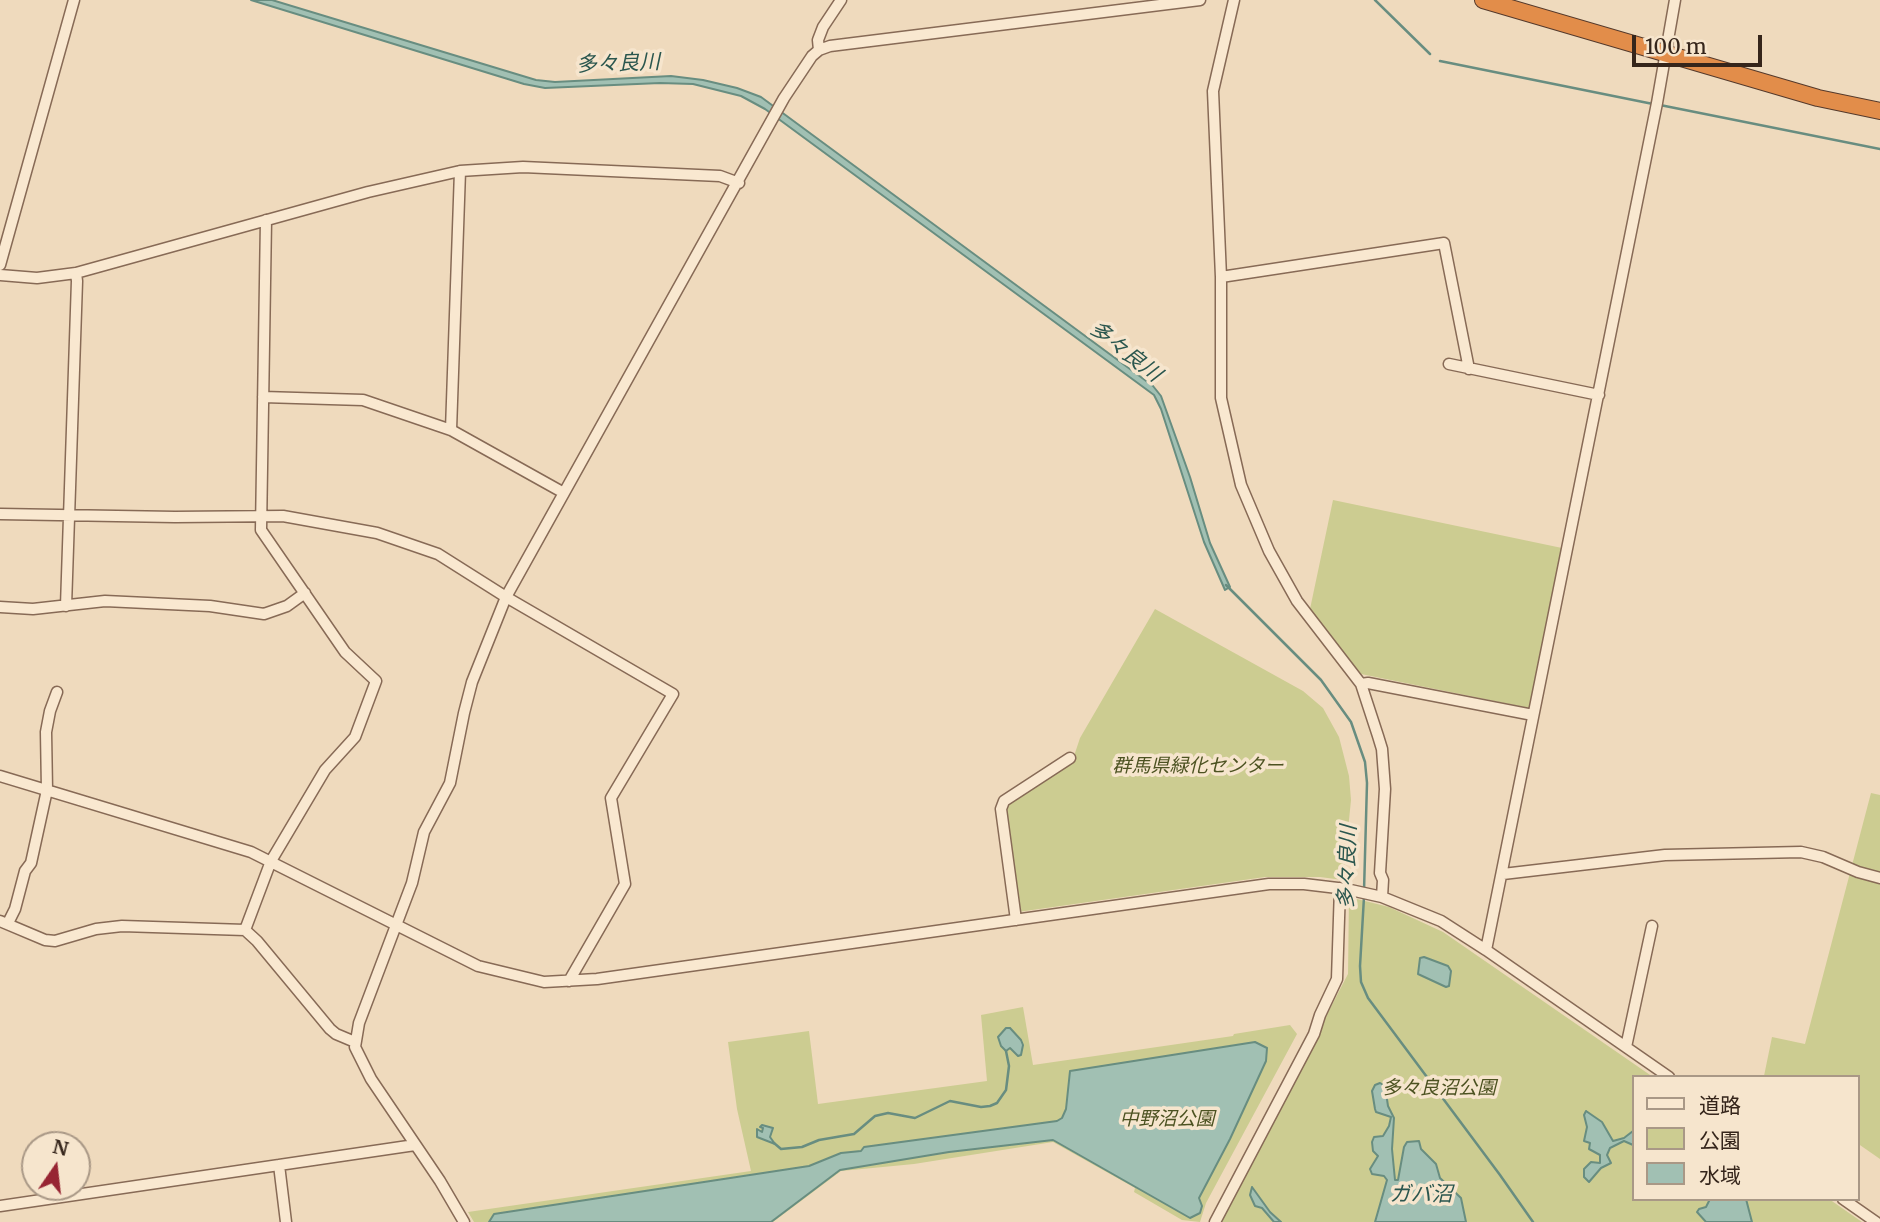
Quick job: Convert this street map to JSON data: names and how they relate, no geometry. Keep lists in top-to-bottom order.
{
  "water": ["多々良川", "ガバ沼"],
  "parks": ["群馬県緑化センター", "多々良沼公園", "中野沼公園"],
  "legend": ["道路", "公園", "水域"],
  "scale_bar": "100 m",
  "north": "top"
}
